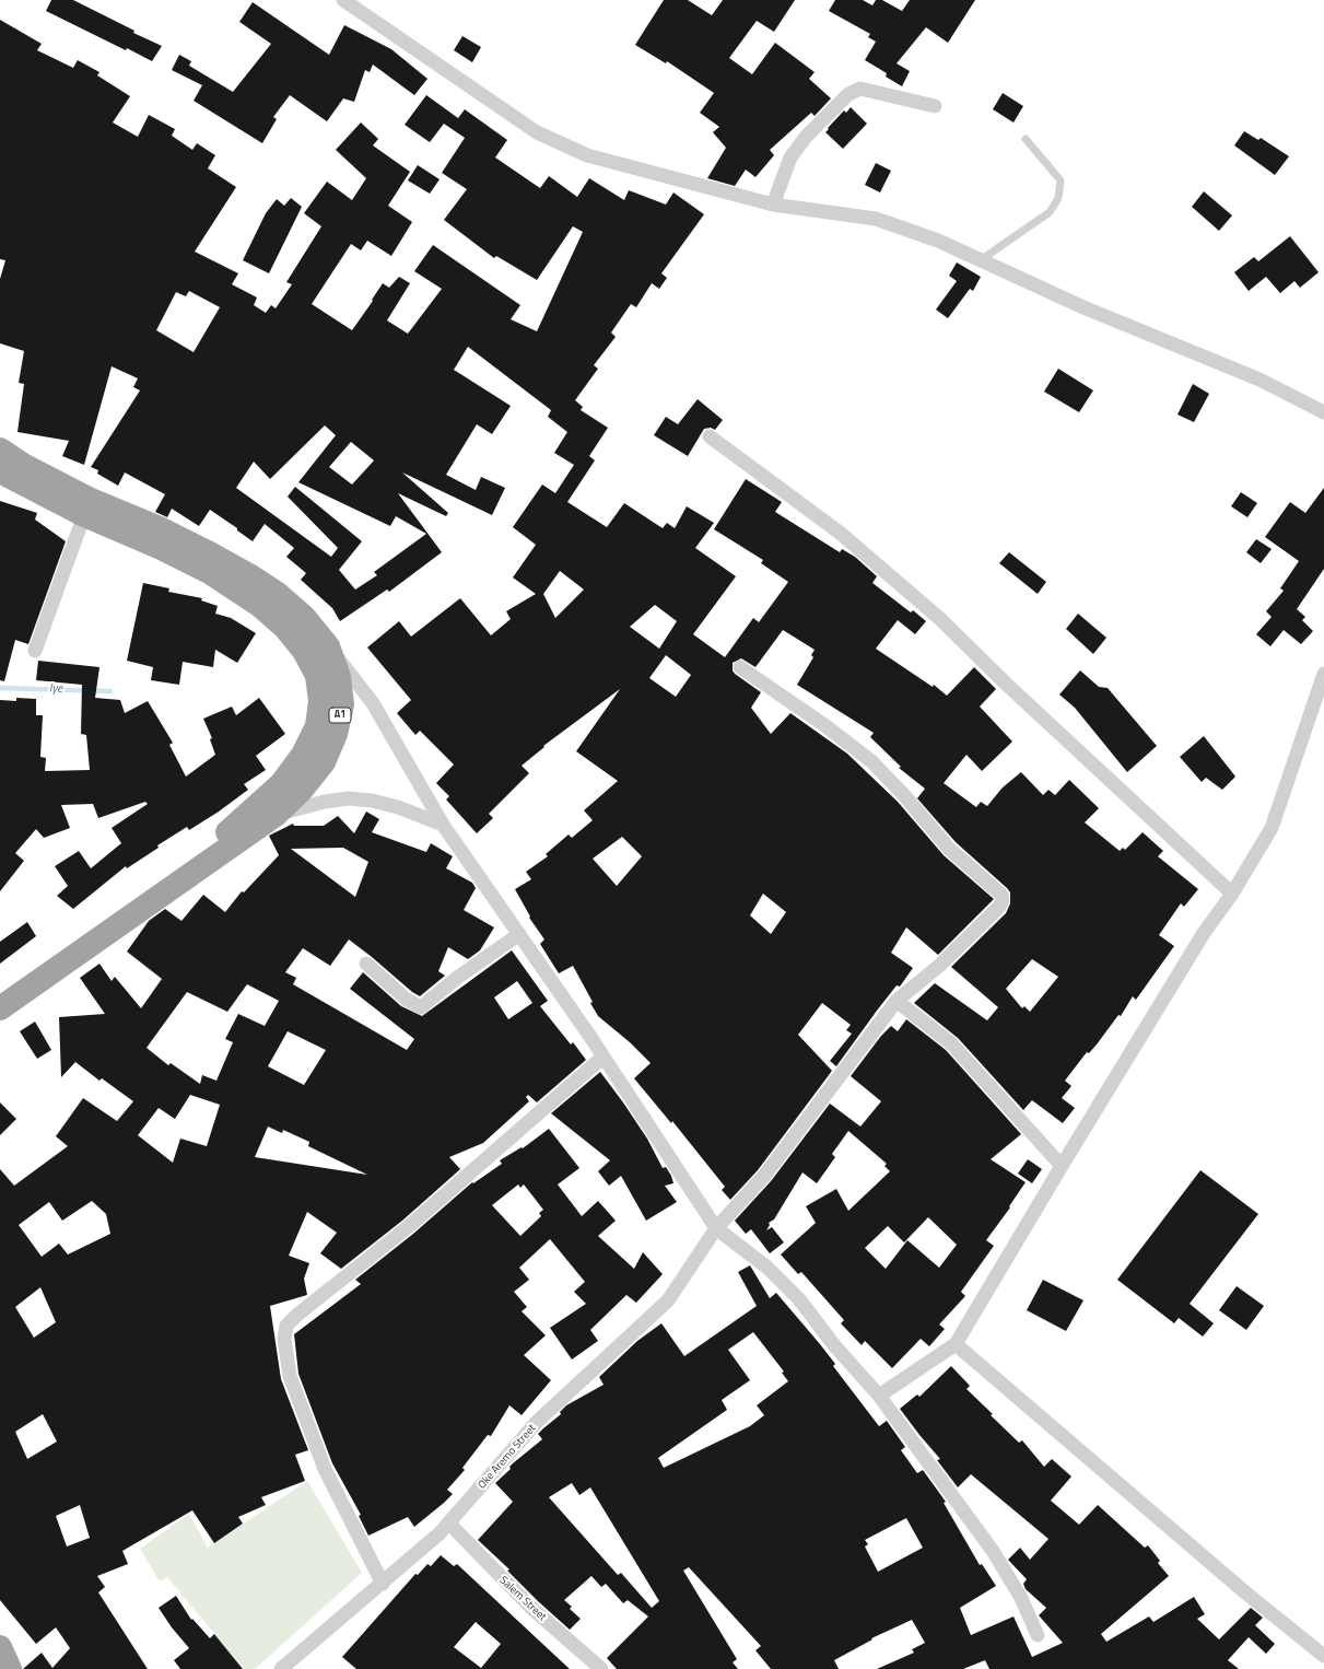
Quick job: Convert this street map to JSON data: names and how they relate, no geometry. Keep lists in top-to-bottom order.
{
  "streets": {
    "highway": ["A1"],
    "street": ["Oke Aremo Street", "Salem Street"]
  },
  "crossings": [
    ["Oke Aremo Street", "Salem Street"]
  ],
  "water": ["Iye"]
}
